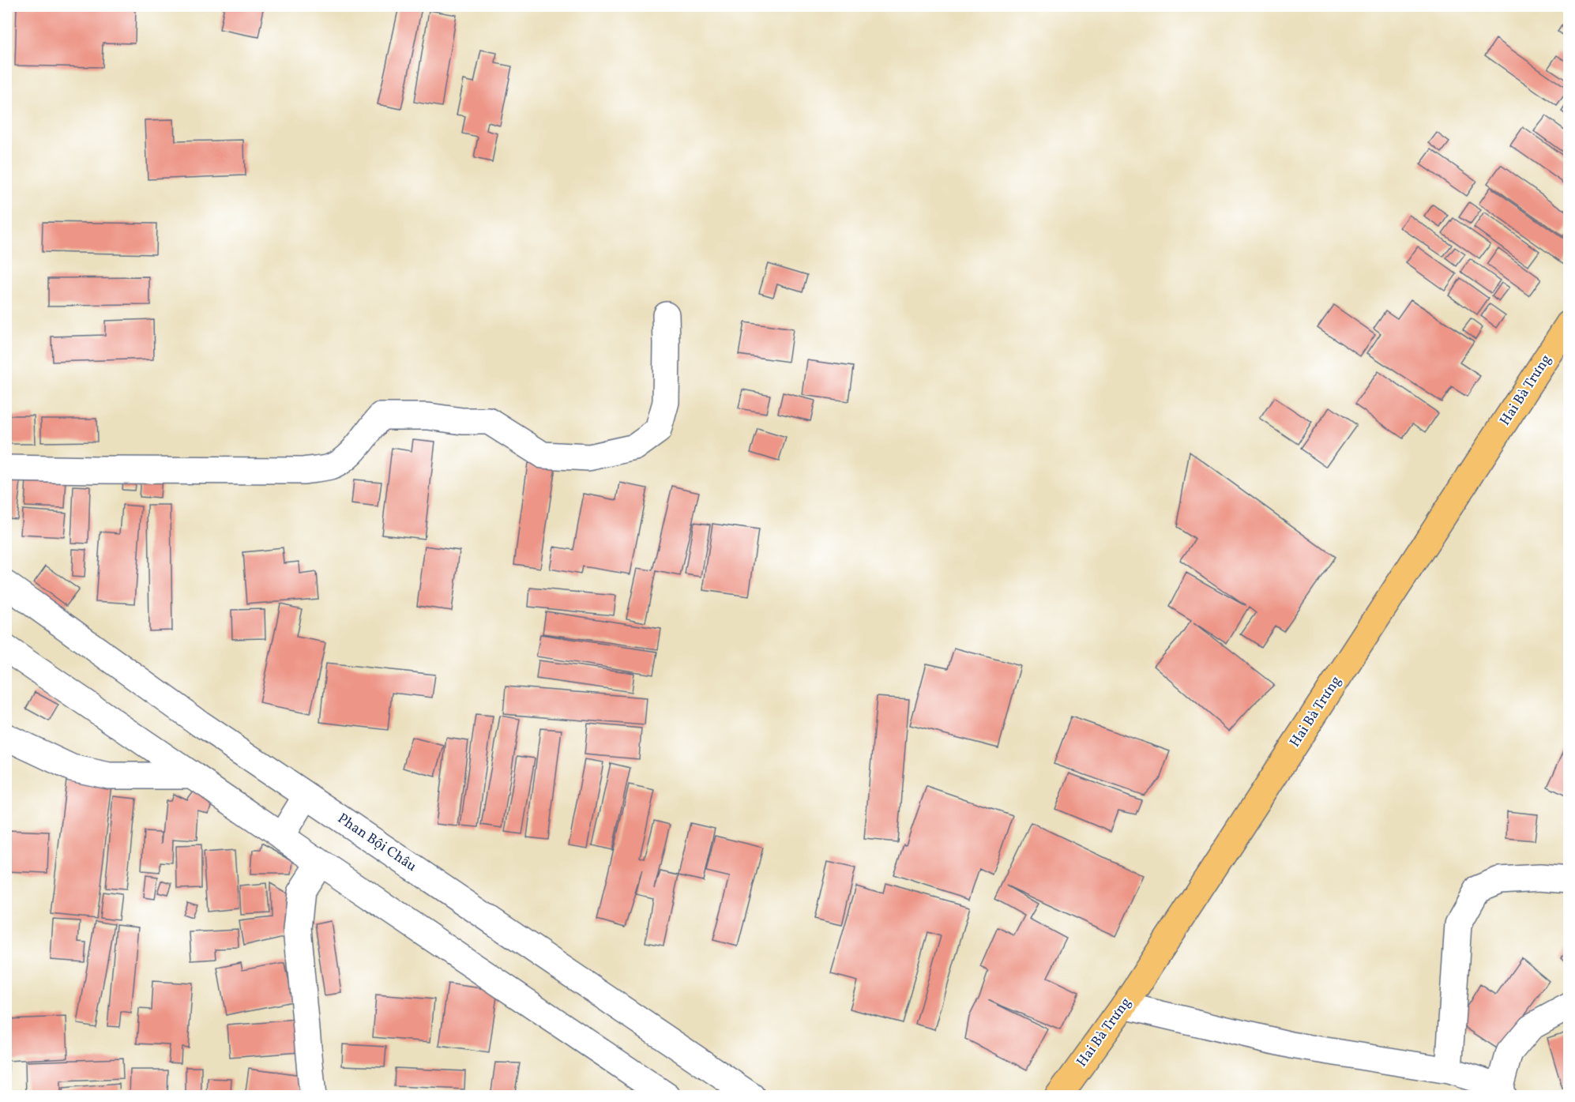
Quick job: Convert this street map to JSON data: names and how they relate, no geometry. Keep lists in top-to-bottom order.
{
  "streets": {
    "main road": ["Hai Bà Trưng"],
    "street": ["Phan Bội Châu"]
  }
}
